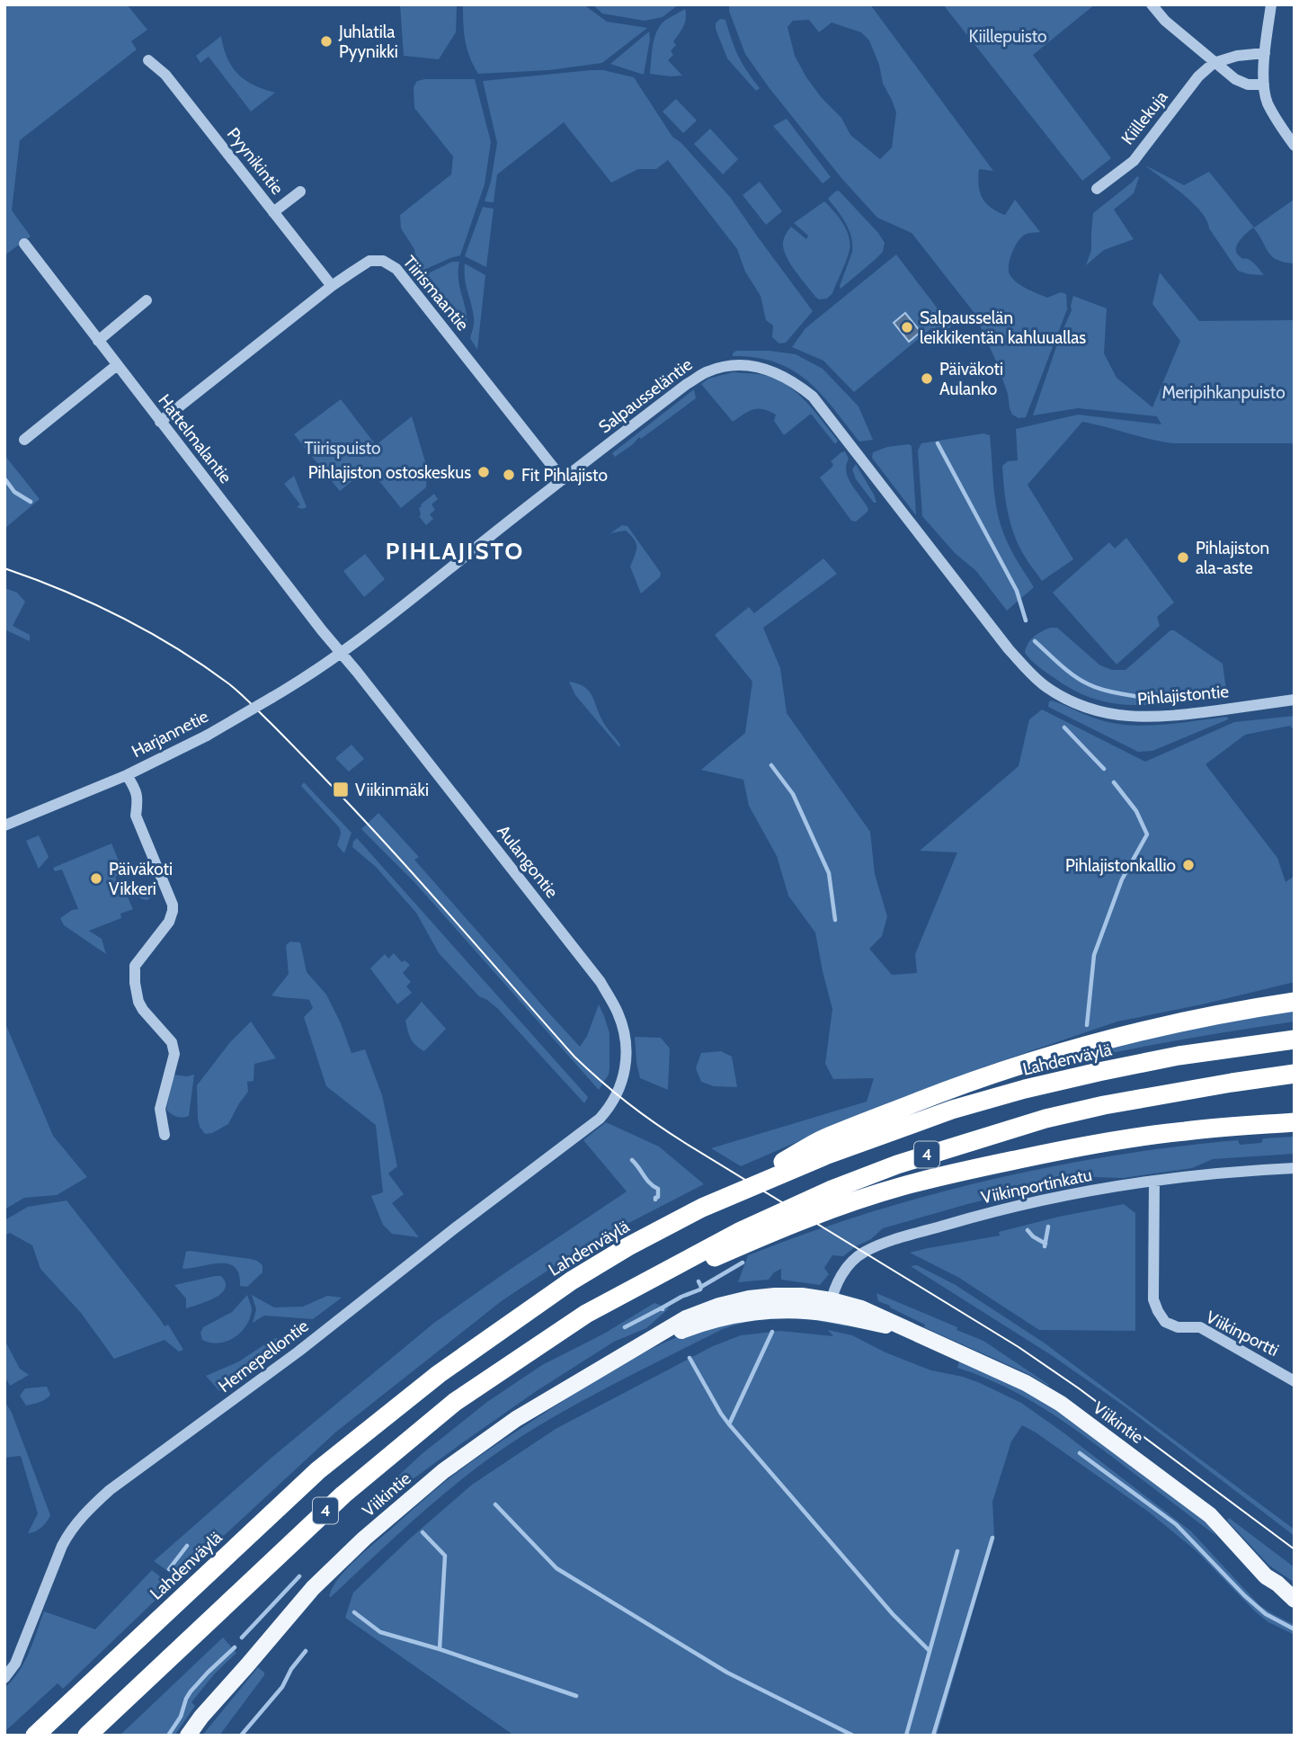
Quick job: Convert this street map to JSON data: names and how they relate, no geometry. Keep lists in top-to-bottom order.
{
  "streets": {
    "highway": ["Lahdenväylä", "4"],
    "main road": ["Viikintie"],
    "street": [
      "Kiillekuja",
      "Pyynikintie",
      "Tiirismaantie",
      "Salpausseläntie",
      "Hattelmalantie",
      "Pihlajistontie",
      "Harjannetie",
      "Aulangontie",
      "Viikinportinkatu",
      "Viikinportti",
      "Hernepellontie"
    ]
  },
  "crossings": [
    ["Pyynikintie", "Tiirismaantie"],
    ["Tiirismaantie", "Salpausseläntie"],
    ["Tiirismaantie", "Hattelmalantie"],
    ["Salpausseläntie", "Hattelmalantie"],
    ["Salpausseläntie", "Pihlajistontie"],
    ["Salpausseläntie", "Harjannetie"],
    ["Salpausseläntie", "Aulangontie"],
    ["Hattelmalantie", "Harjannetie"],
    ["Hattelmalantie", "Aulangontie"],
    ["Harjannetie", "Aulangontie"],
    ["Aulangontie", "Hernepellontie"],
    ["Viikinportinkatu", "Viikinportti"],
    ["Viikinportinkatu", "Viikintie"]
  ],
  "districts": ["PIHLAJISTO"],
  "parks": ["Kiillepuisto", "Meripihkanpuisto", "Tiirispuisto"],
  "places": {
    "other": [
      "Juhlatila Pyynikki",
      "Salpausselän leikkikentän kahluuallas",
      "Päiväkoti Aulanko",
      "Pihlajiston ostoskeskus",
      "Fit Pihlajisto",
      "Pihlajiston ala-aste",
      "Pihlajistonkallio",
      "Päiväkoti Vikkeri"
    ],
    "transit": ["Viikinmäki"]
  }
}
